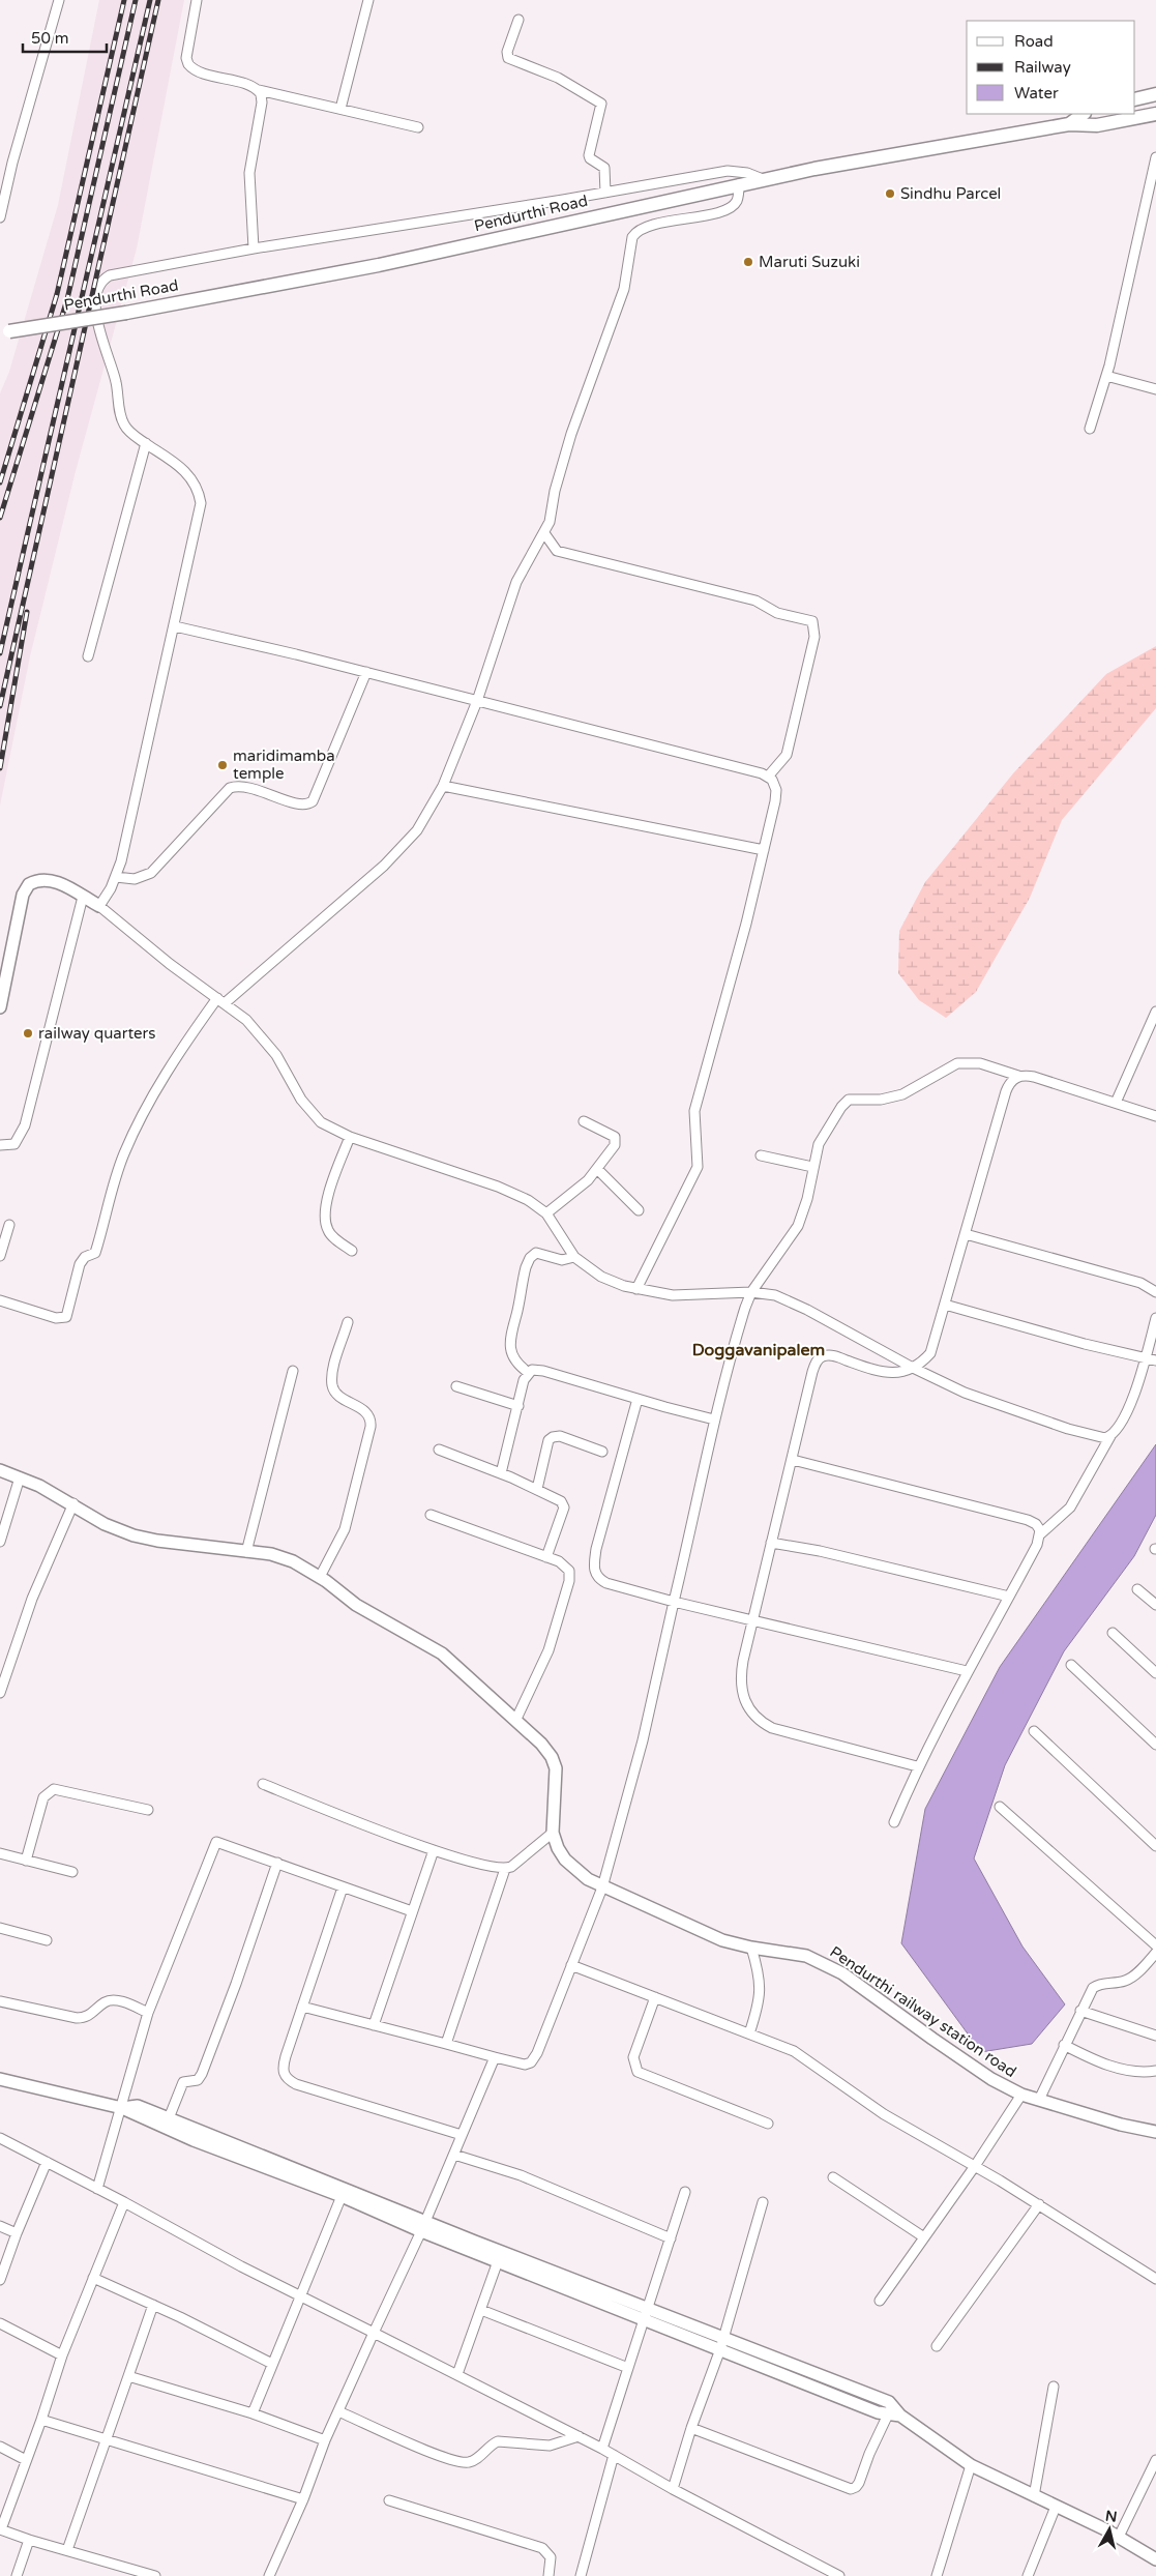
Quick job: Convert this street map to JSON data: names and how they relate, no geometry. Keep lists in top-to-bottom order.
{
  "streets": {
    "main road": ["Pendurthi Road"],
    "street": ["Pendurthi railway station road"]
  },
  "districts": ["Doggavanipalem"],
  "places": [
    "Sindhu Parcel",
    "Maruti Suzuki",
    "maridimamba temple",
    "railway quarters"
  ],
  "legend": ["Road", "Railway", "Water"],
  "scale_bar": "50 m",
  "north": "top"
}
